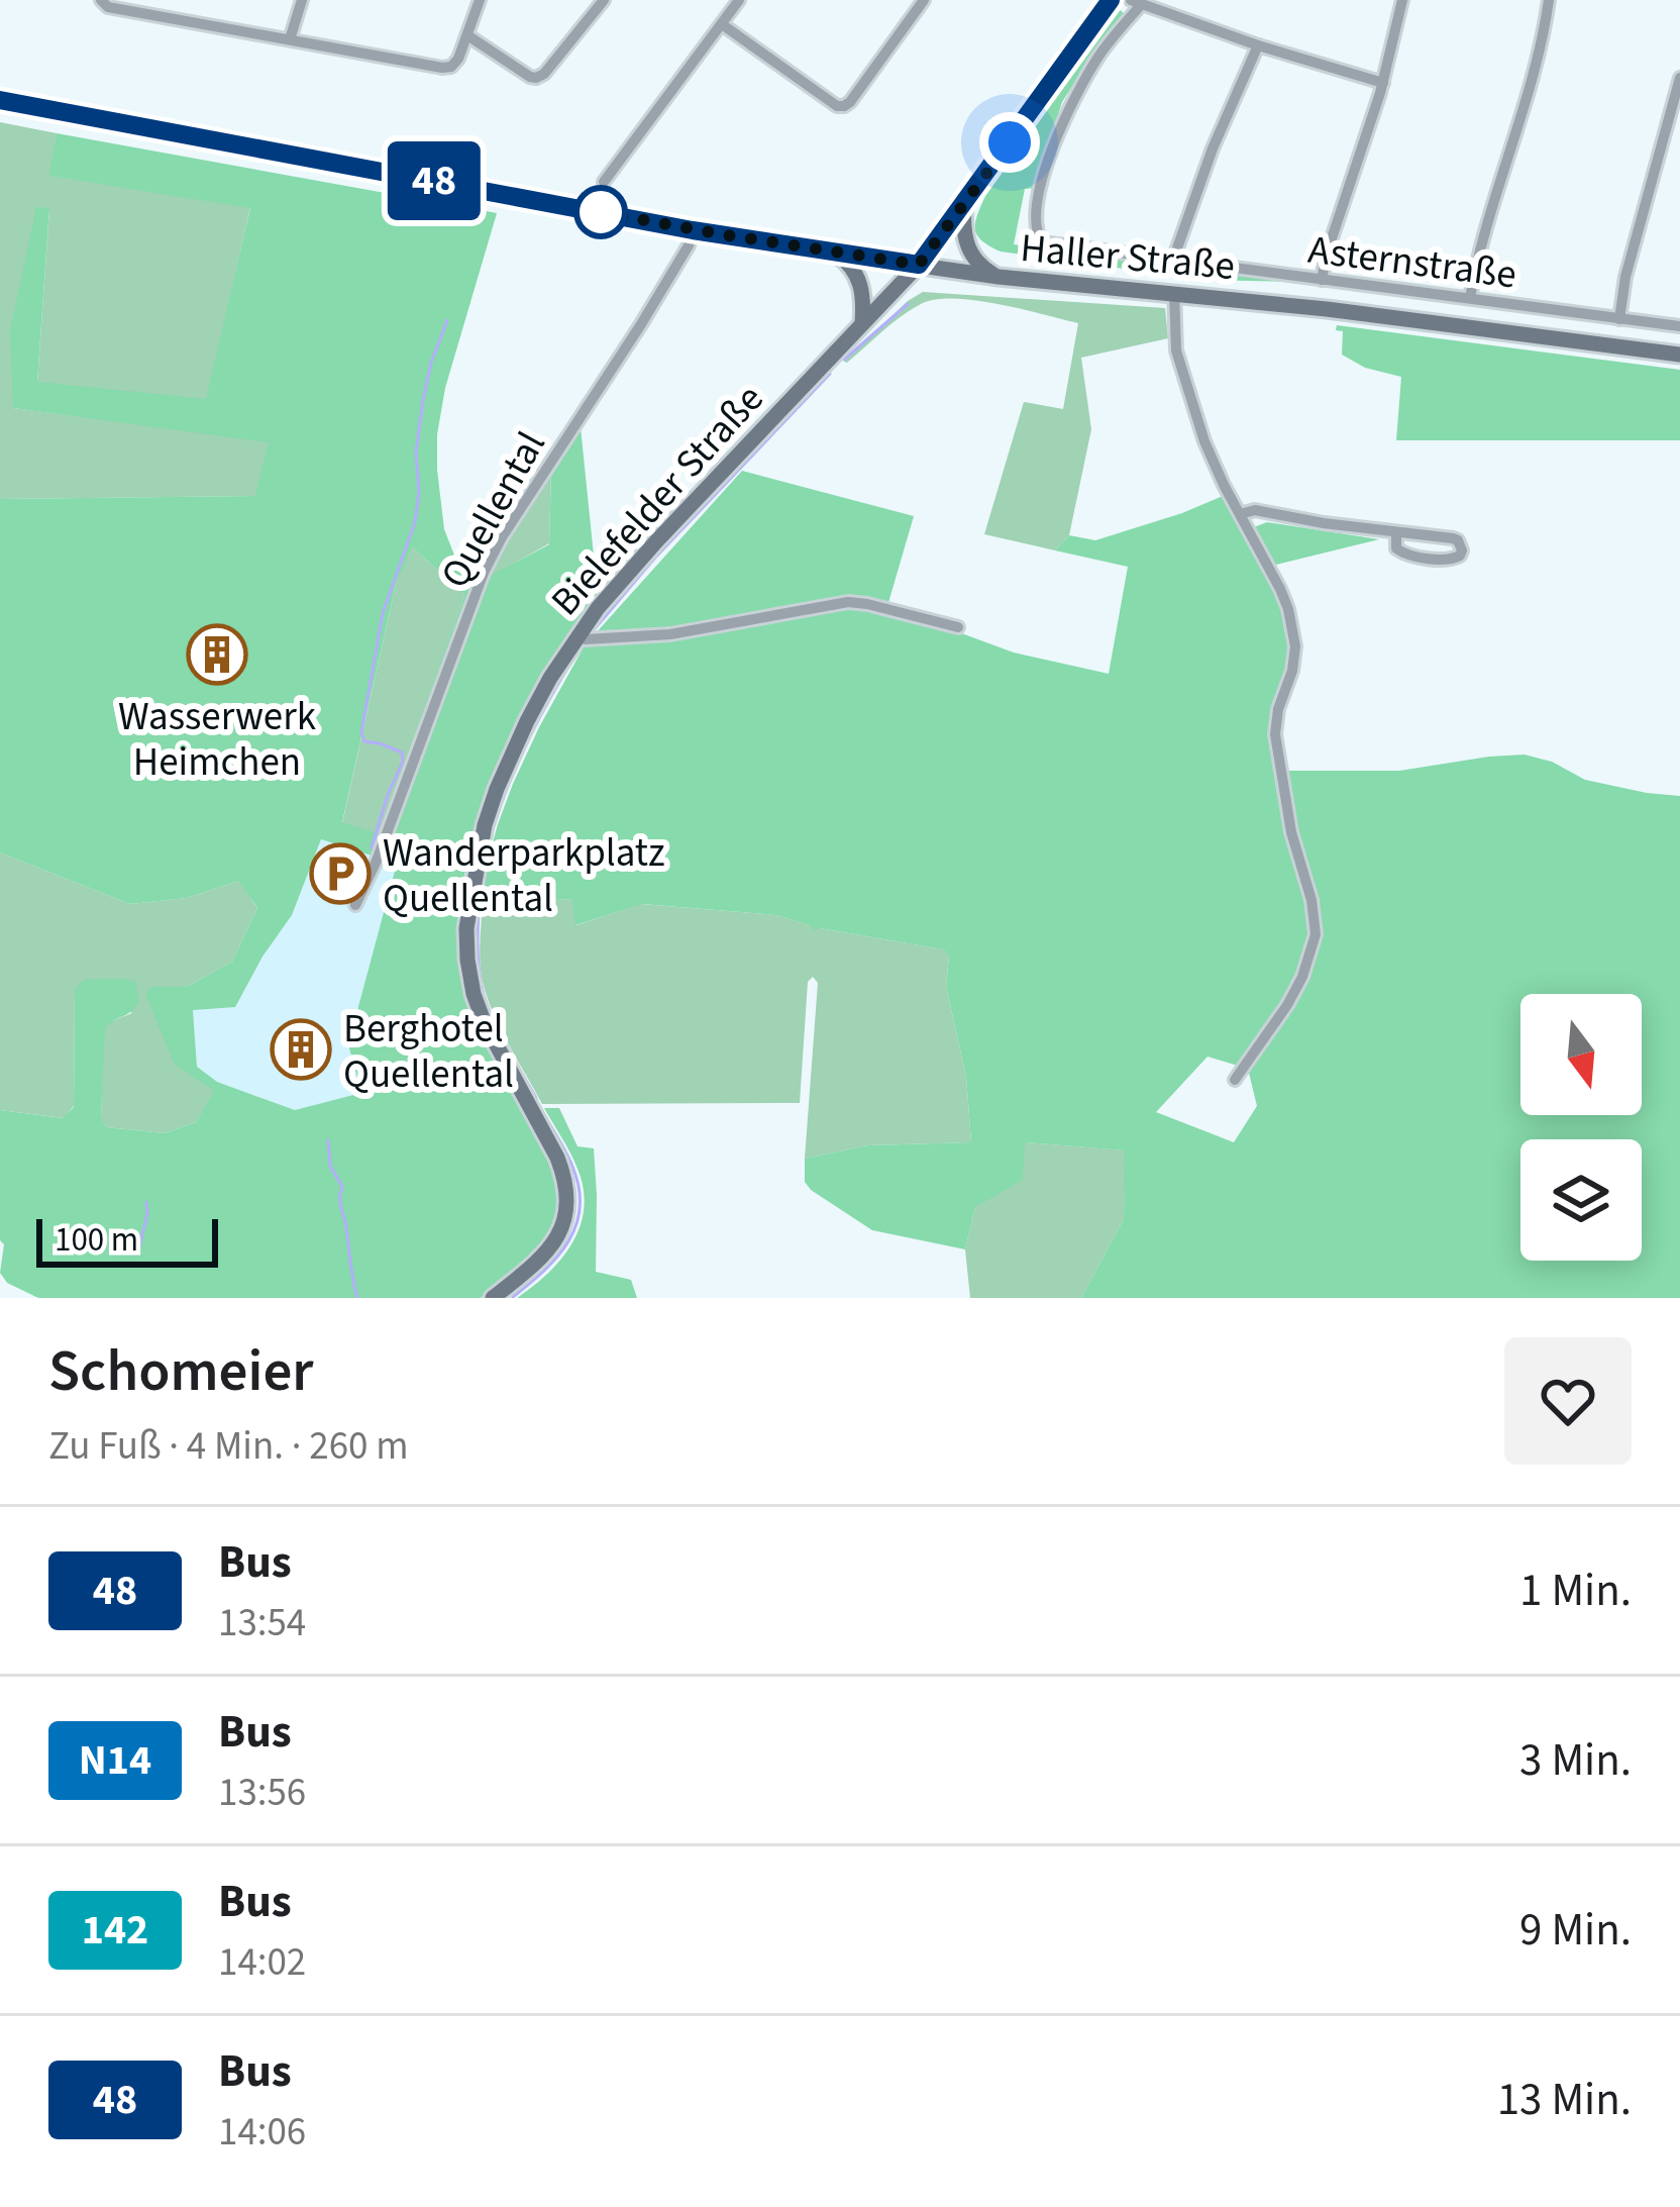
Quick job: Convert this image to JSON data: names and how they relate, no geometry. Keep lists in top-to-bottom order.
{
  "streets": {
    "main road": ["Haller Straße", "Bielefelder Straße"],
    "street": ["Asternstraße", "Quellental"]
  },
  "crossings": [
    ["Haller Straße", "Bielefelder Straße"],
    ["Haller Straße", "Quellental"]
  ],
  "places": {
    "building": ["Wasserwerk Heimchen", "Berghotel Quellental"],
    "parking": ["Wanderparkplatz Quellental"]
  },
  "lines": ["bus line 48"],
  "scale_bar": "100 m",
  "north": "bottom",
  "page": {
    "on_map": "48",
    "scale": "100 m",
    "heading": ["Schomeier", "Zu Fuß · 4 Min. · 260 m"],
    "list": [
      {
        "mark": "48",
        "name": "Bus",
        "note": "13:54",
        "value": "1 Min."
      },
      {
        "mark": "N14",
        "name": "Bus",
        "note": "13:56",
        "value": "3 Min."
      },
      {
        "mark": "142",
        "name": "Bus",
        "note": "14:02",
        "value": "9 Min."
      },
      {
        "mark": "48",
        "name": "Bus",
        "note": "14:06",
        "value": "13 Min."
      }
    ]
  }
}
